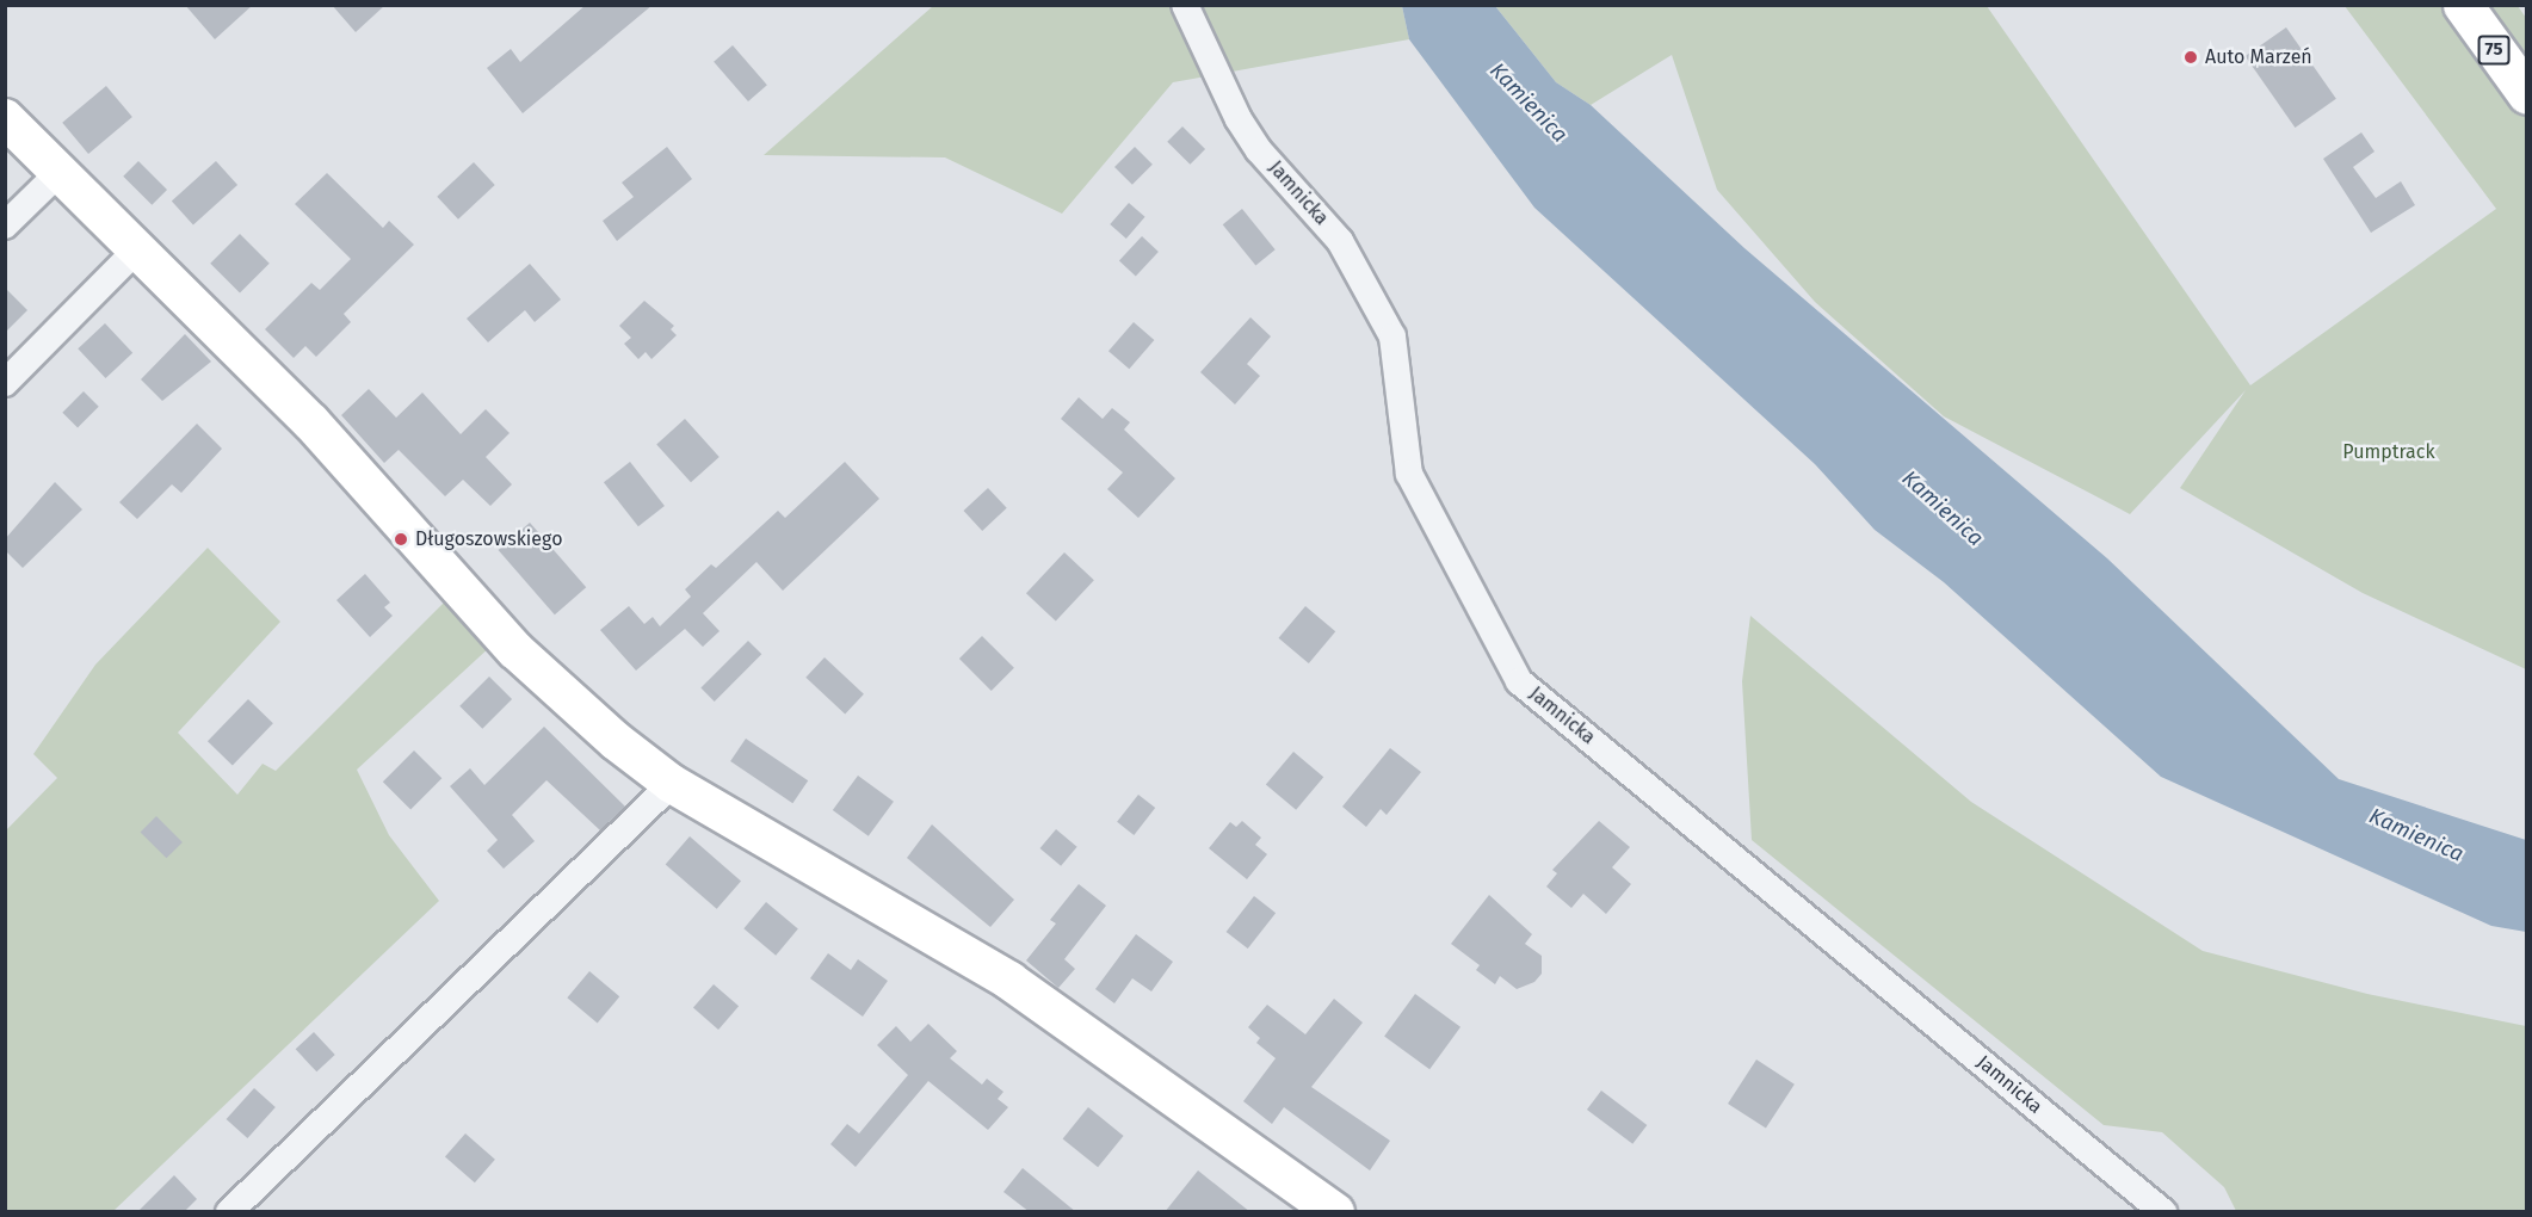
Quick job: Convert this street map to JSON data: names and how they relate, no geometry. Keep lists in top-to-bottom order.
{
  "streets": {
    "main road": ["75"],
    "street": ["Jamnicka"]
  },
  "water": ["Kamienica"],
  "parks": ["Pumptrack"],
  "places": ["Auto Marzeń", "Długoszowskiego"]
}
